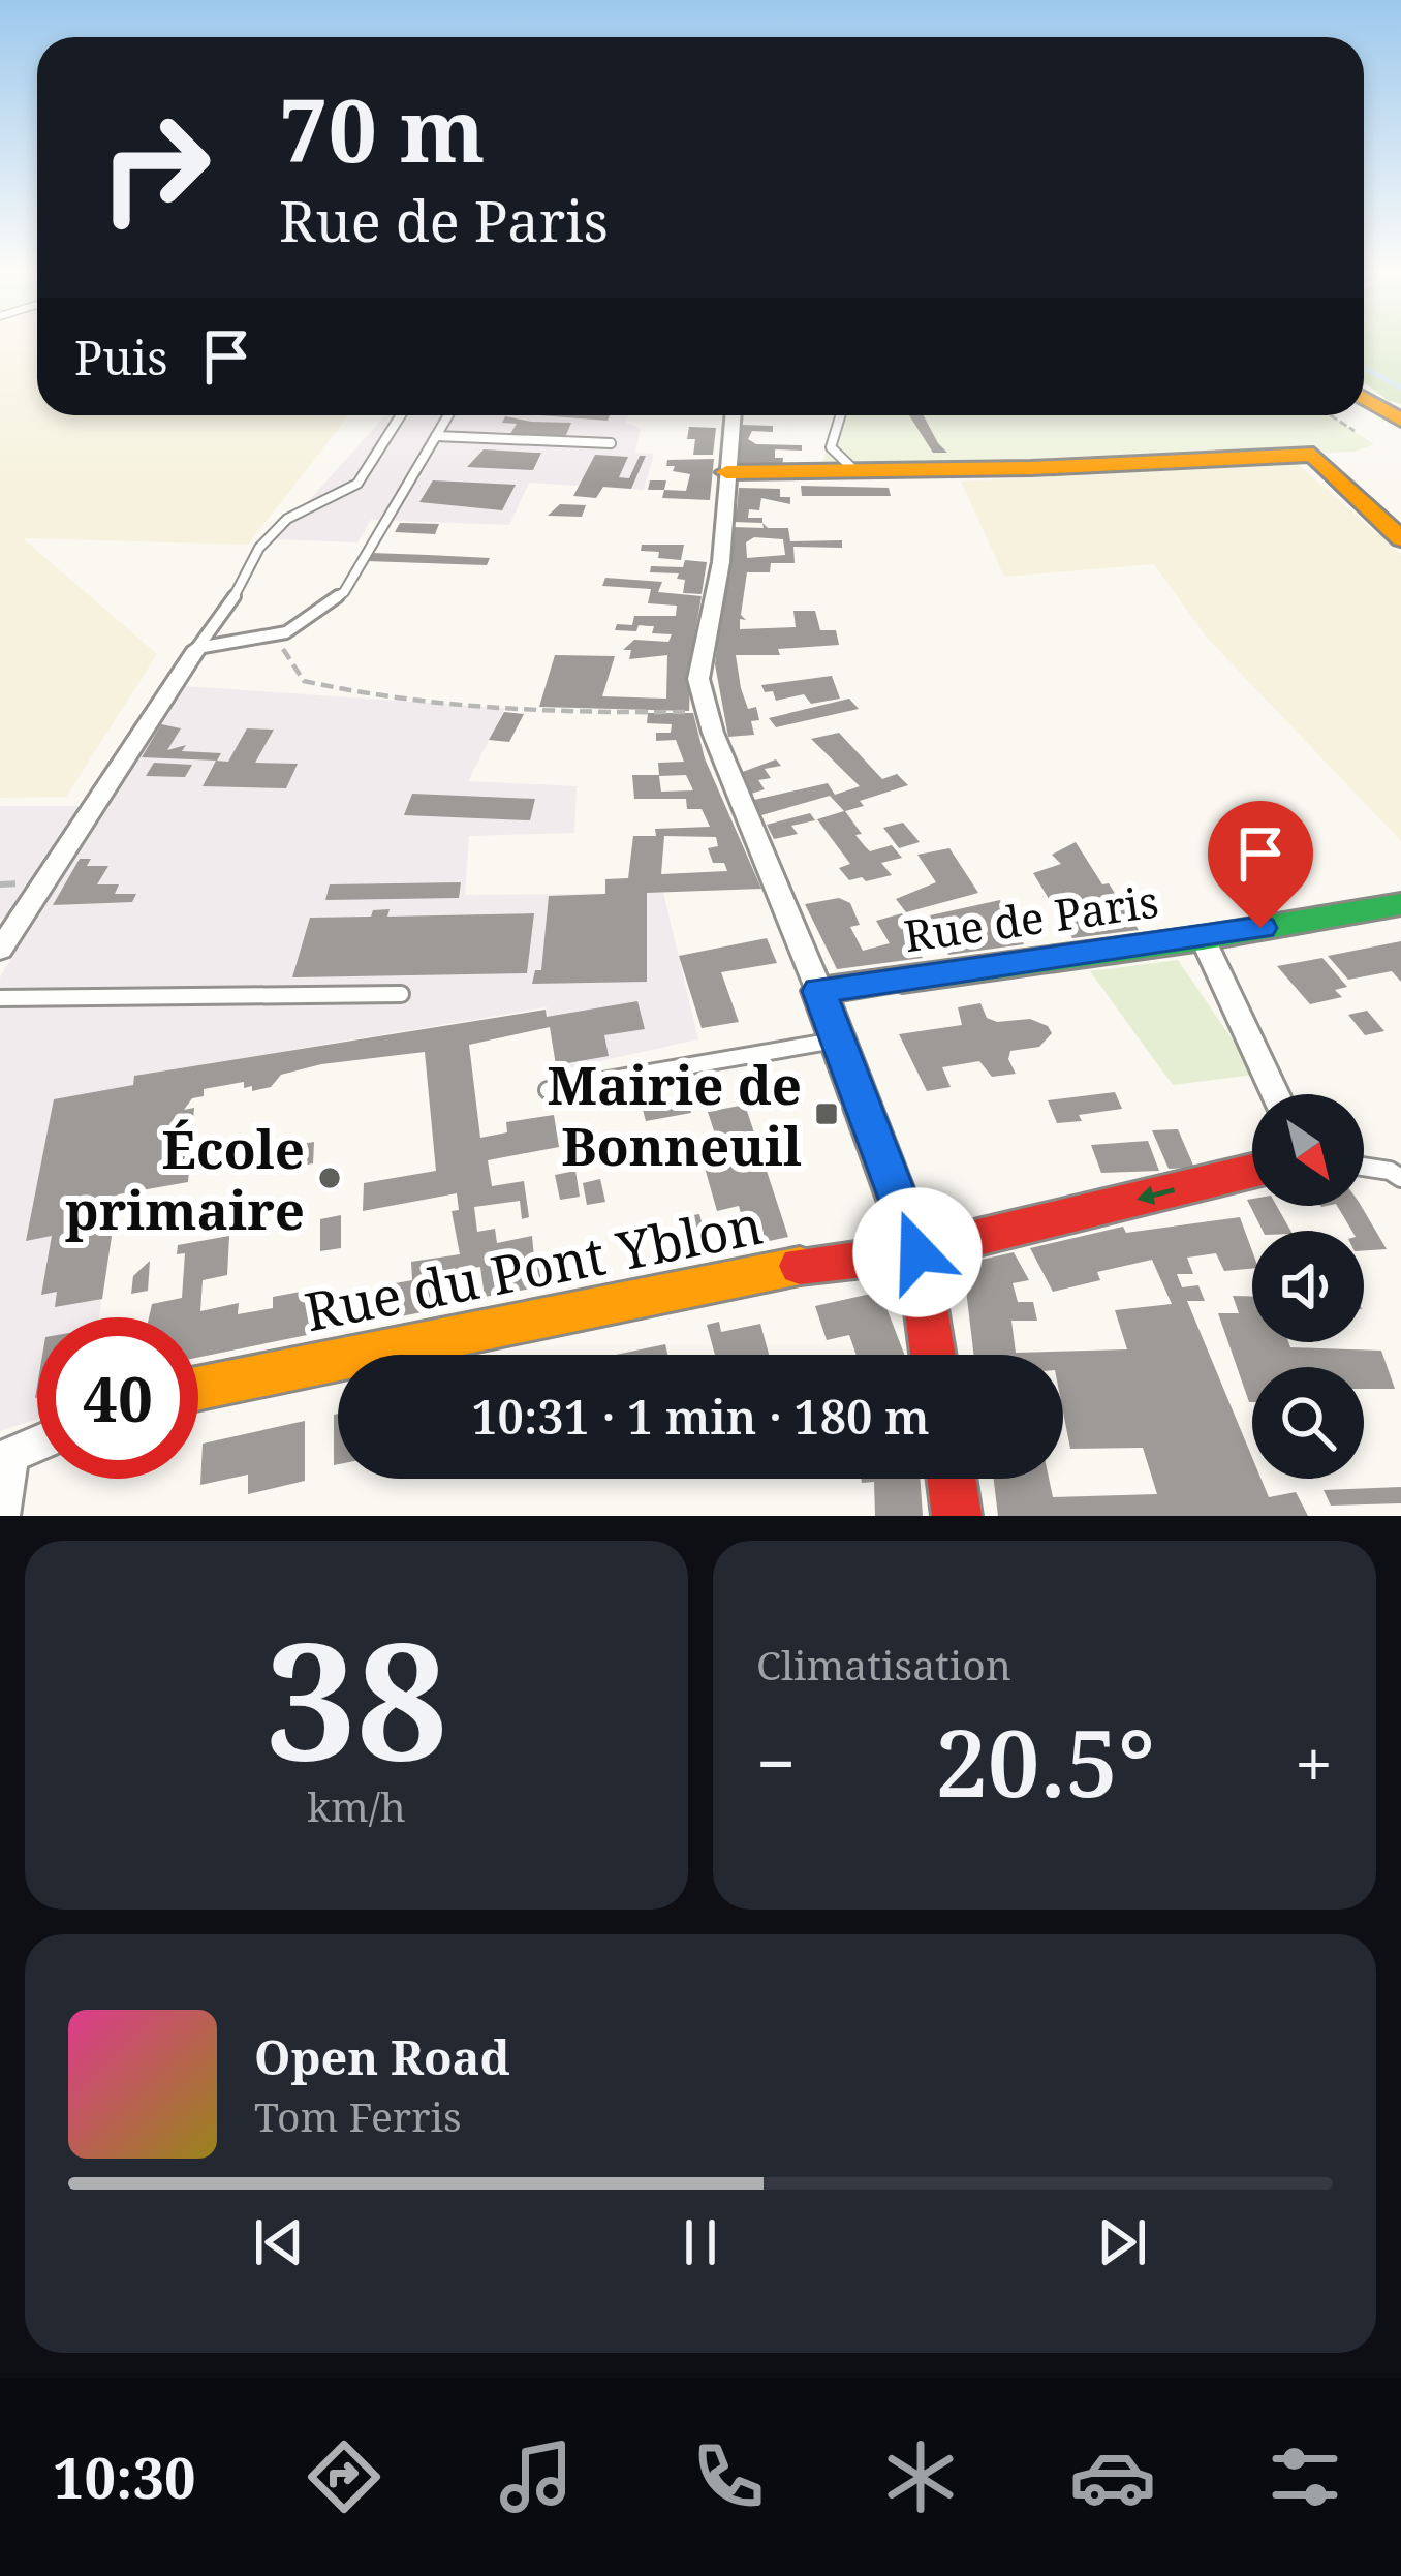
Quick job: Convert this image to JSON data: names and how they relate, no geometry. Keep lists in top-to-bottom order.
{
  "streets": {
    "main road": ["Rue de Paris", "Rue du Pont Yblon"]
  },
  "places": {
    "transit": ["Mairie de Bonneuil"],
    "other": ["École primaire"]
  },
  "north": "bottom right",
  "page": {
    "turn": ["70 m", "Rue de Paris"],
    "then": "Puis",
    "limit": "40",
    "trip": "10:31 · 1 min · 180 m",
    "tile": [
      ["38", "km/h"],
      "Climatisation"
    ],
    "heat": ["−", "20.5°", "+"],
    "song": ["Open Road", "Tom Ferris"],
    "tabs": "10:30"
  }
}
